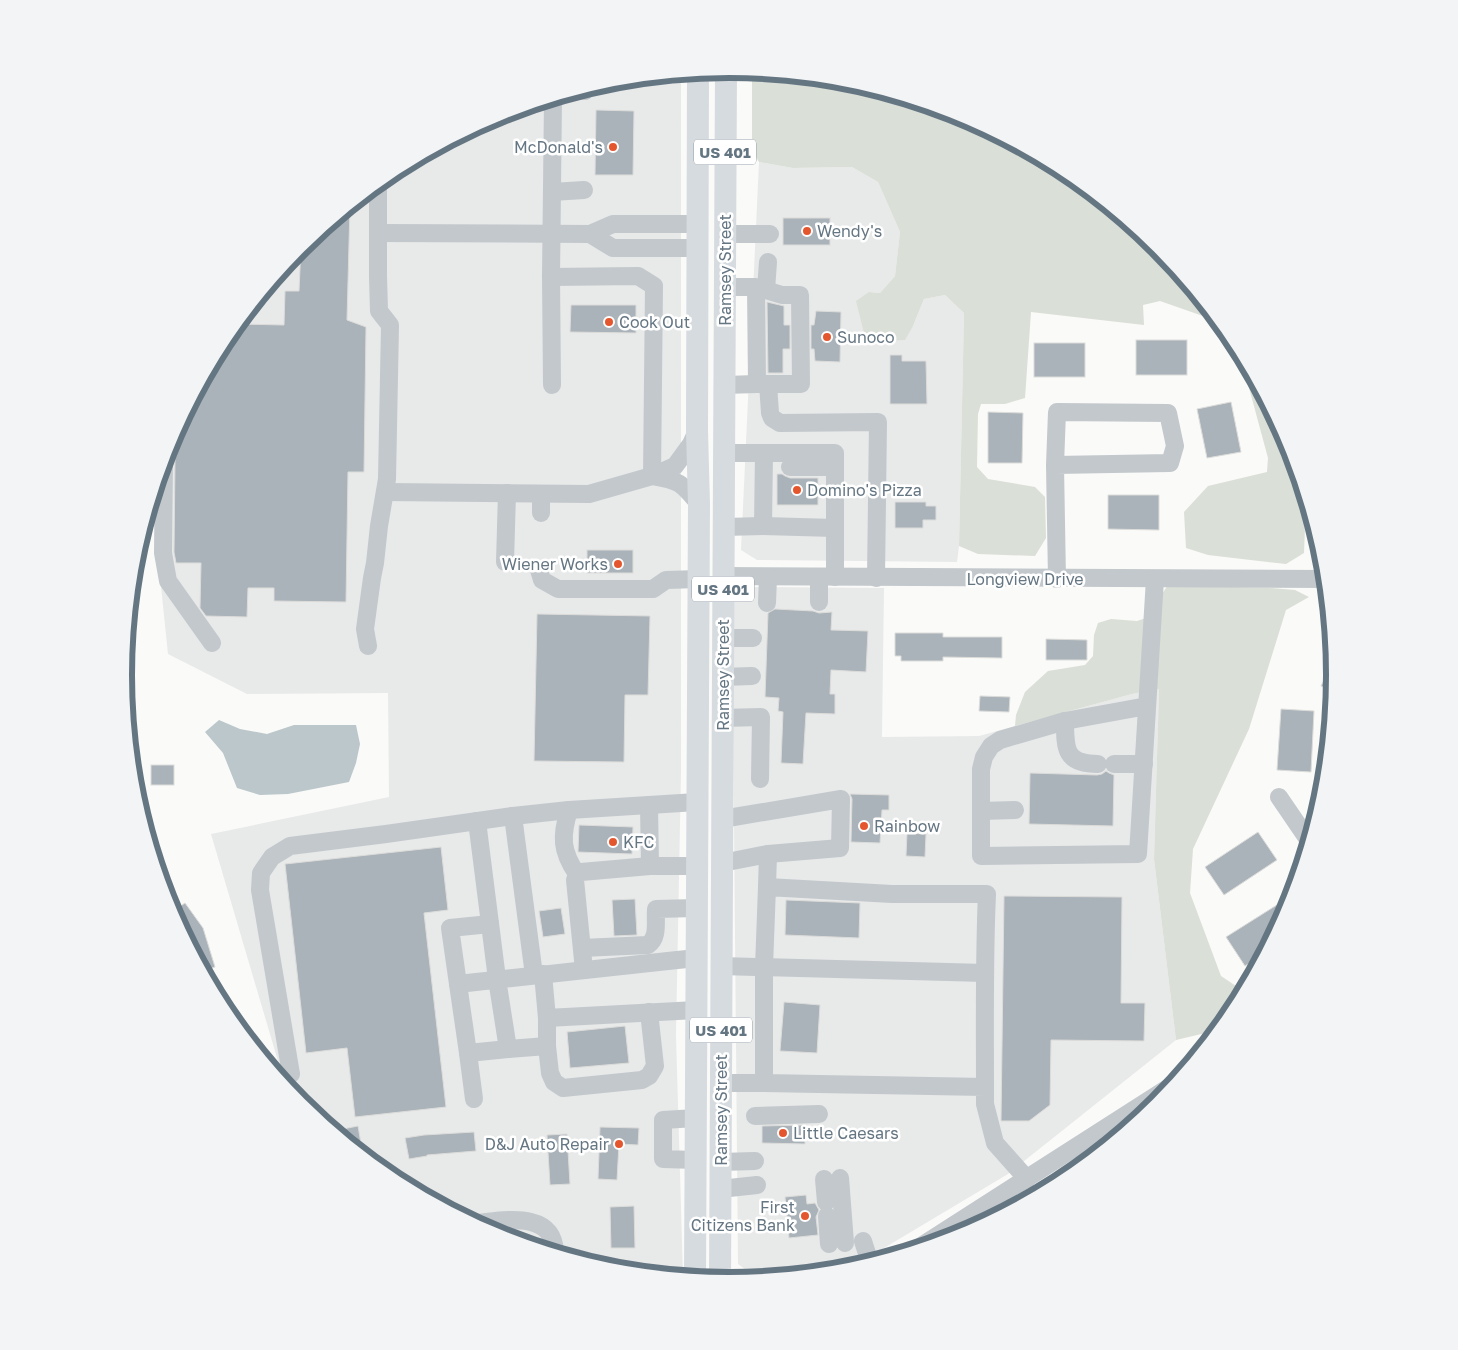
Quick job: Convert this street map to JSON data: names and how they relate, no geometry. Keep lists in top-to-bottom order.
{
  "streets": {
    "main road": ["US 401", "Ramsey Street"],
    "street": ["Longview Drive"]
  },
  "crossings": [
    ["Ramsey Street", "Longview Drive"]
  ],
  "places": [
    "McDonald's",
    "Wendy's",
    "Cook Out",
    "Sunoco",
    "Domino's Pizza",
    "Wiener Works",
    "Rainbow",
    "KFC",
    "Little Caesars",
    "D&J Auto Repair",
    "First Citizens Bank"
  ]
}
